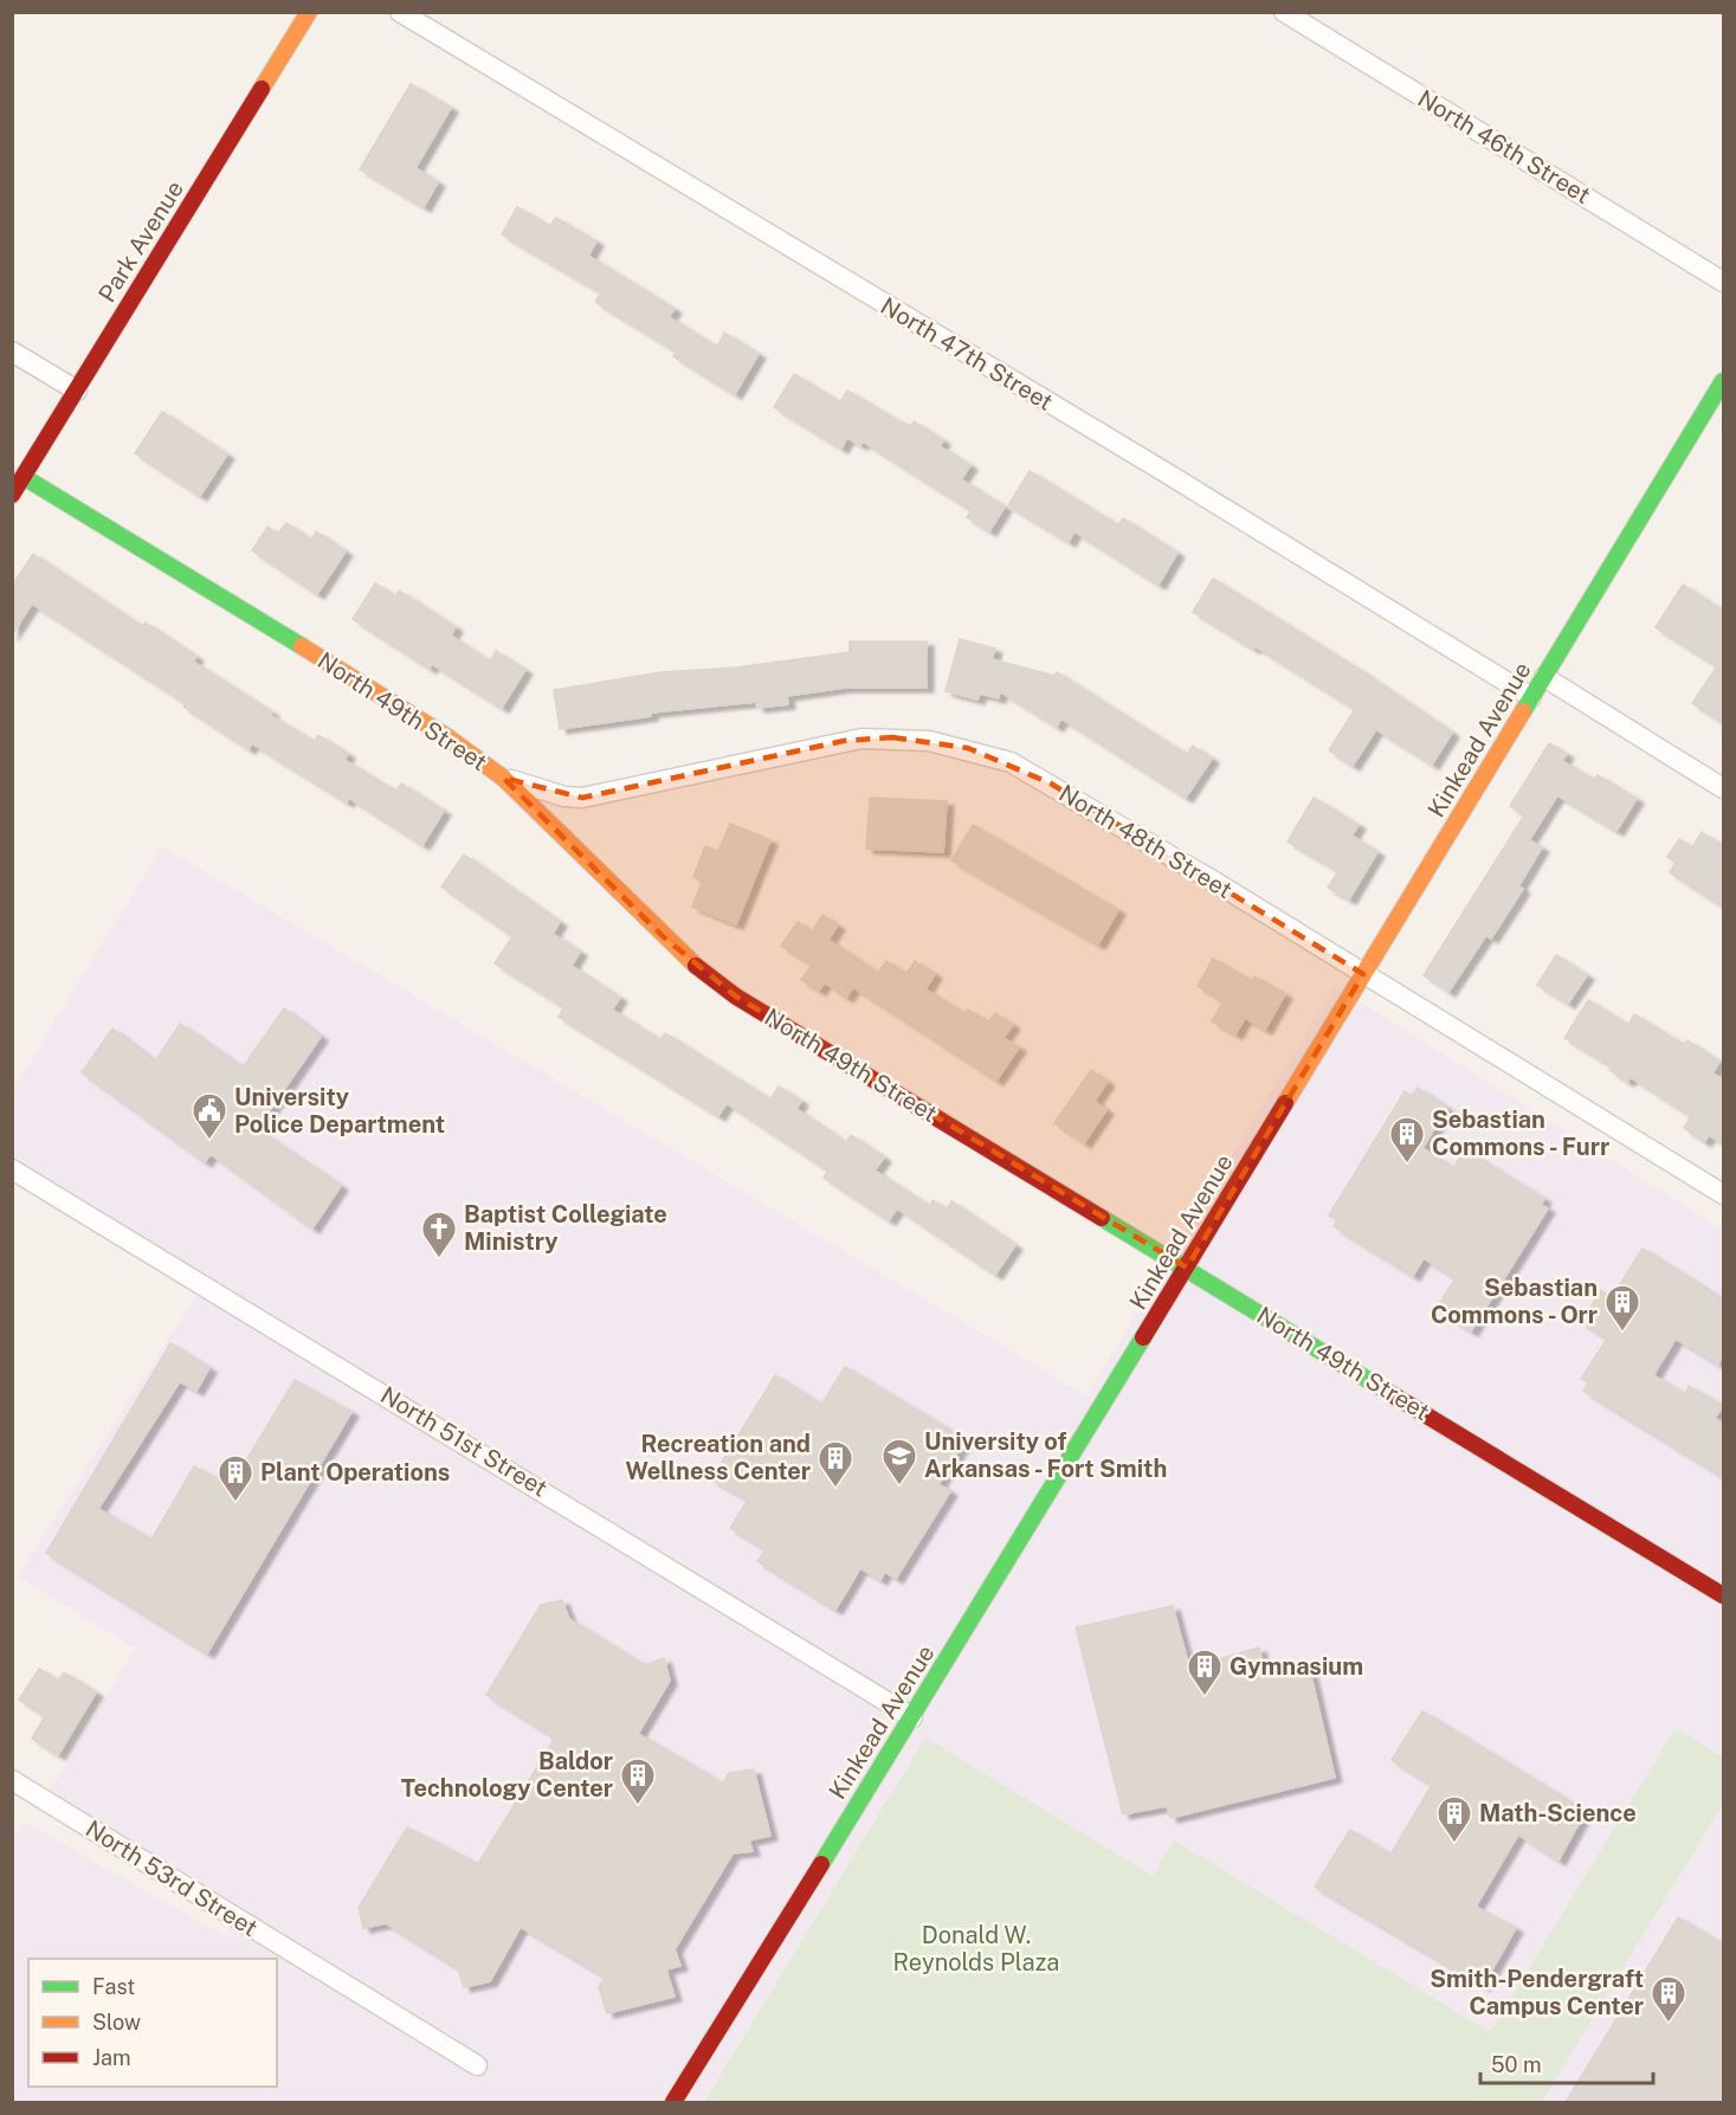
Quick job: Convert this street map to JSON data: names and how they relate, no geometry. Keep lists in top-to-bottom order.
{
  "streets": {
    "street": [
      "North 46th Street",
      "Park Avenue",
      "North 47th Street",
      "North 49th Street",
      "Kinkead Avenue",
      "North 48th Street",
      "North 51st Street",
      "North 53rd Street"
    ]
  },
  "crossings": [
    ["Park Avenue", "North 49th Street"],
    ["North 47th Street", "Kinkead Avenue"],
    ["North 49th Street", "Kinkead Avenue"],
    ["North 49th Street", "North 48th Street"],
    ["Kinkead Avenue", "North 48th Street"],
    ["Kinkead Avenue", "North 51st Street"]
  ],
  "parks": ["Donald W. Reynolds Plaza"],
  "places": {
    "public building": ["University Police Department"],
    "building": [
      "Sebastian Commons - Furr",
      "Sebastian Commons - Orr",
      "Recreation and Wellness Center",
      "Plant Operations",
      "Gymnasium",
      "Baldor Technology Center",
      "Math-Science",
      "Smith-Pendergraft Campus Center"
    ],
    "church": ["Baptist Collegiate Ministry"],
    "school or university": ["University of Arkansas - Fort Smith"]
  },
  "legend": ["Fast", "Slow", "Jam"],
  "scale_bar": "50 m"
}
